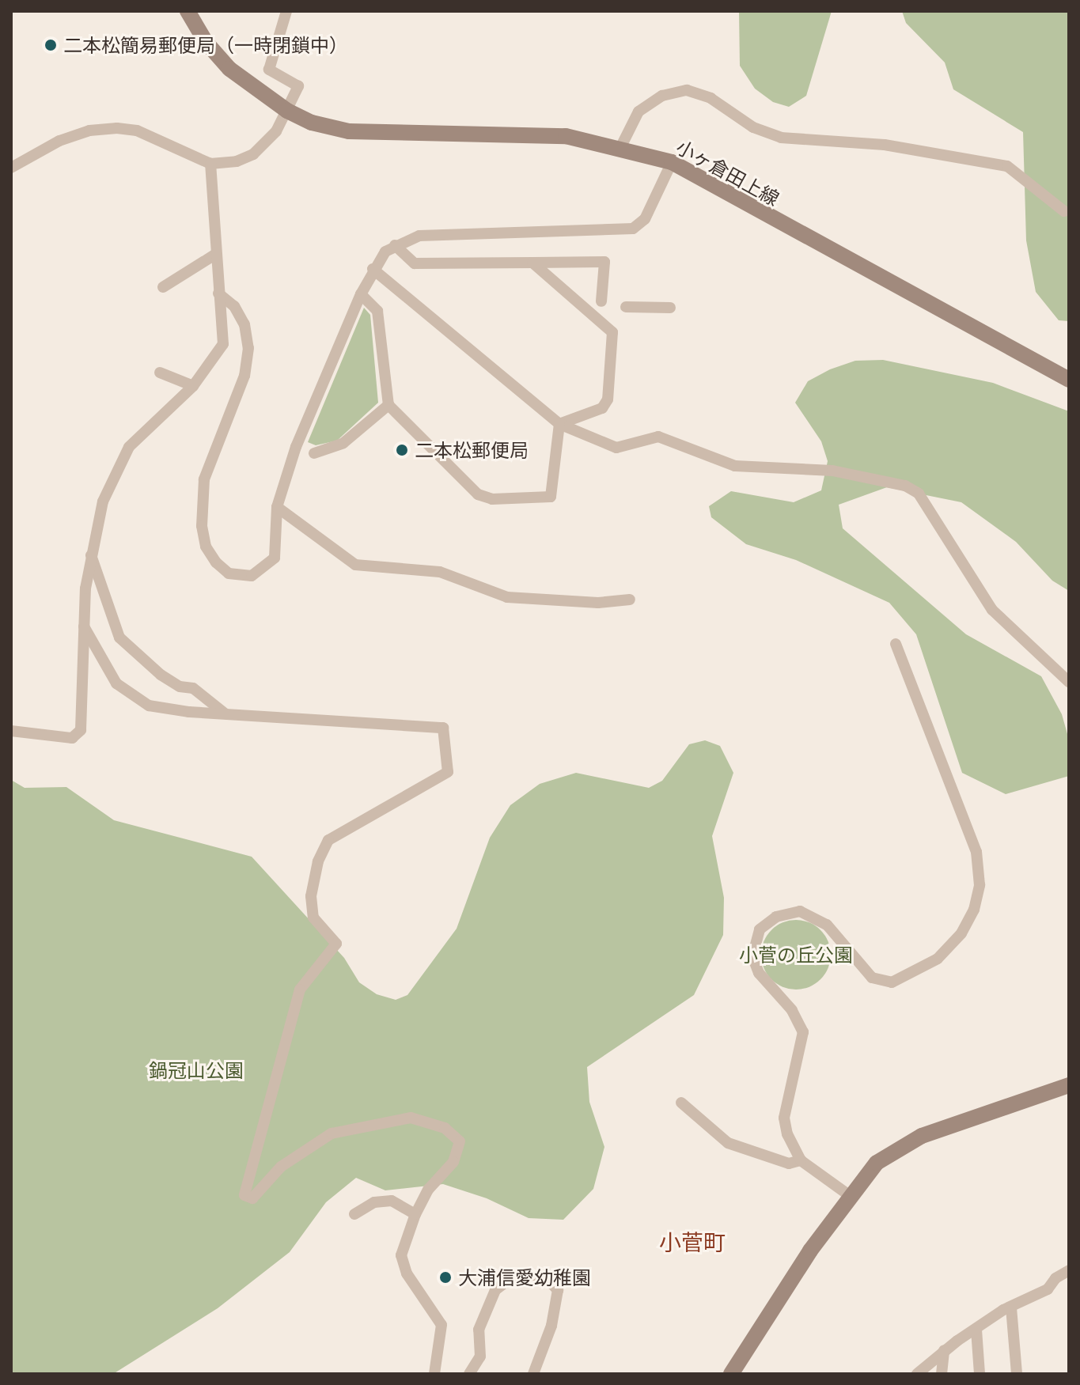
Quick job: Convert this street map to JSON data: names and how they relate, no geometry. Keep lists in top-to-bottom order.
{
  "streets": {
    "main road": ["小ヶ倉田上線"]
  },
  "districts": ["小菅町"],
  "parks": ["小菅の丘公園", "鍋冠山公園"],
  "places": ["二本松簡易郵便局（一時閉鎖中）", "二本松郵便局", "大浦信愛幼稚園"]
}
